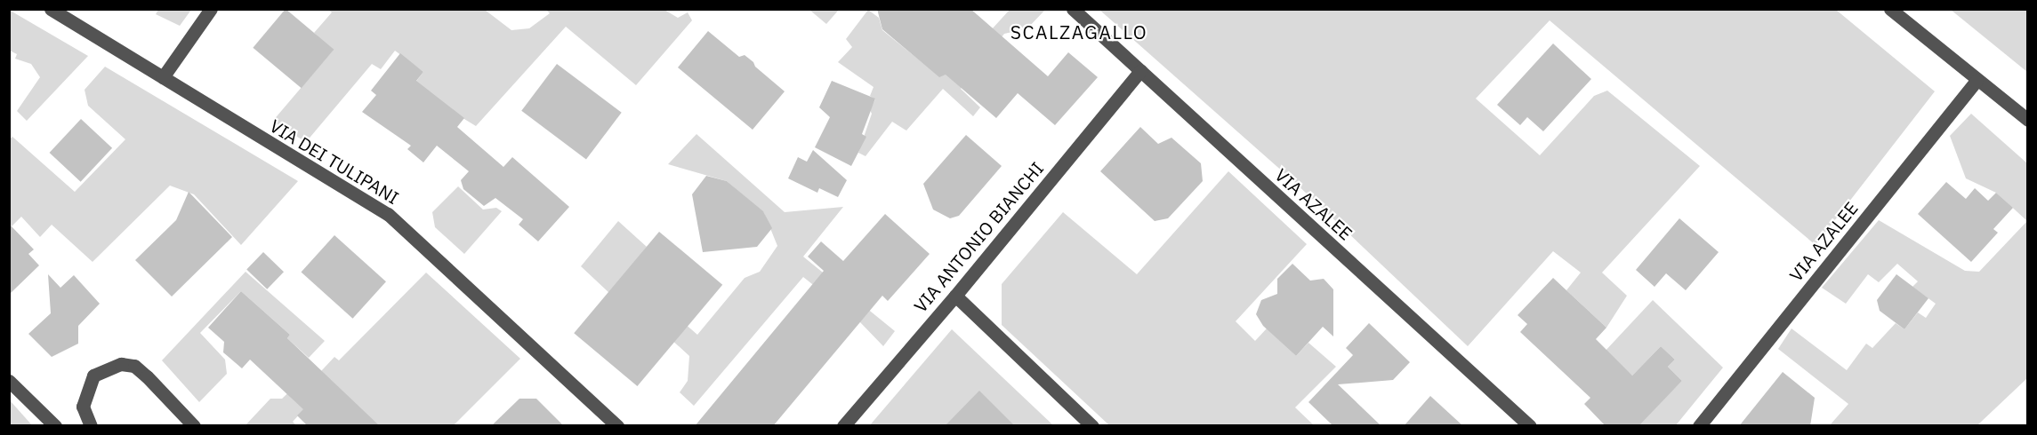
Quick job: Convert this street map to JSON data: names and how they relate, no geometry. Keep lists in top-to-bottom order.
{
  "streets": {
    "street": ["VIA DEI TULIPANI", "VIA AZALEE", "VIA ANTONIO BIANCHI"]
  },
  "crossings": [
    ["VIA AZALEE", "VIA ANTONIO BIANCHI"]
  ],
  "districts": ["SCALZAGALLO"]
}
